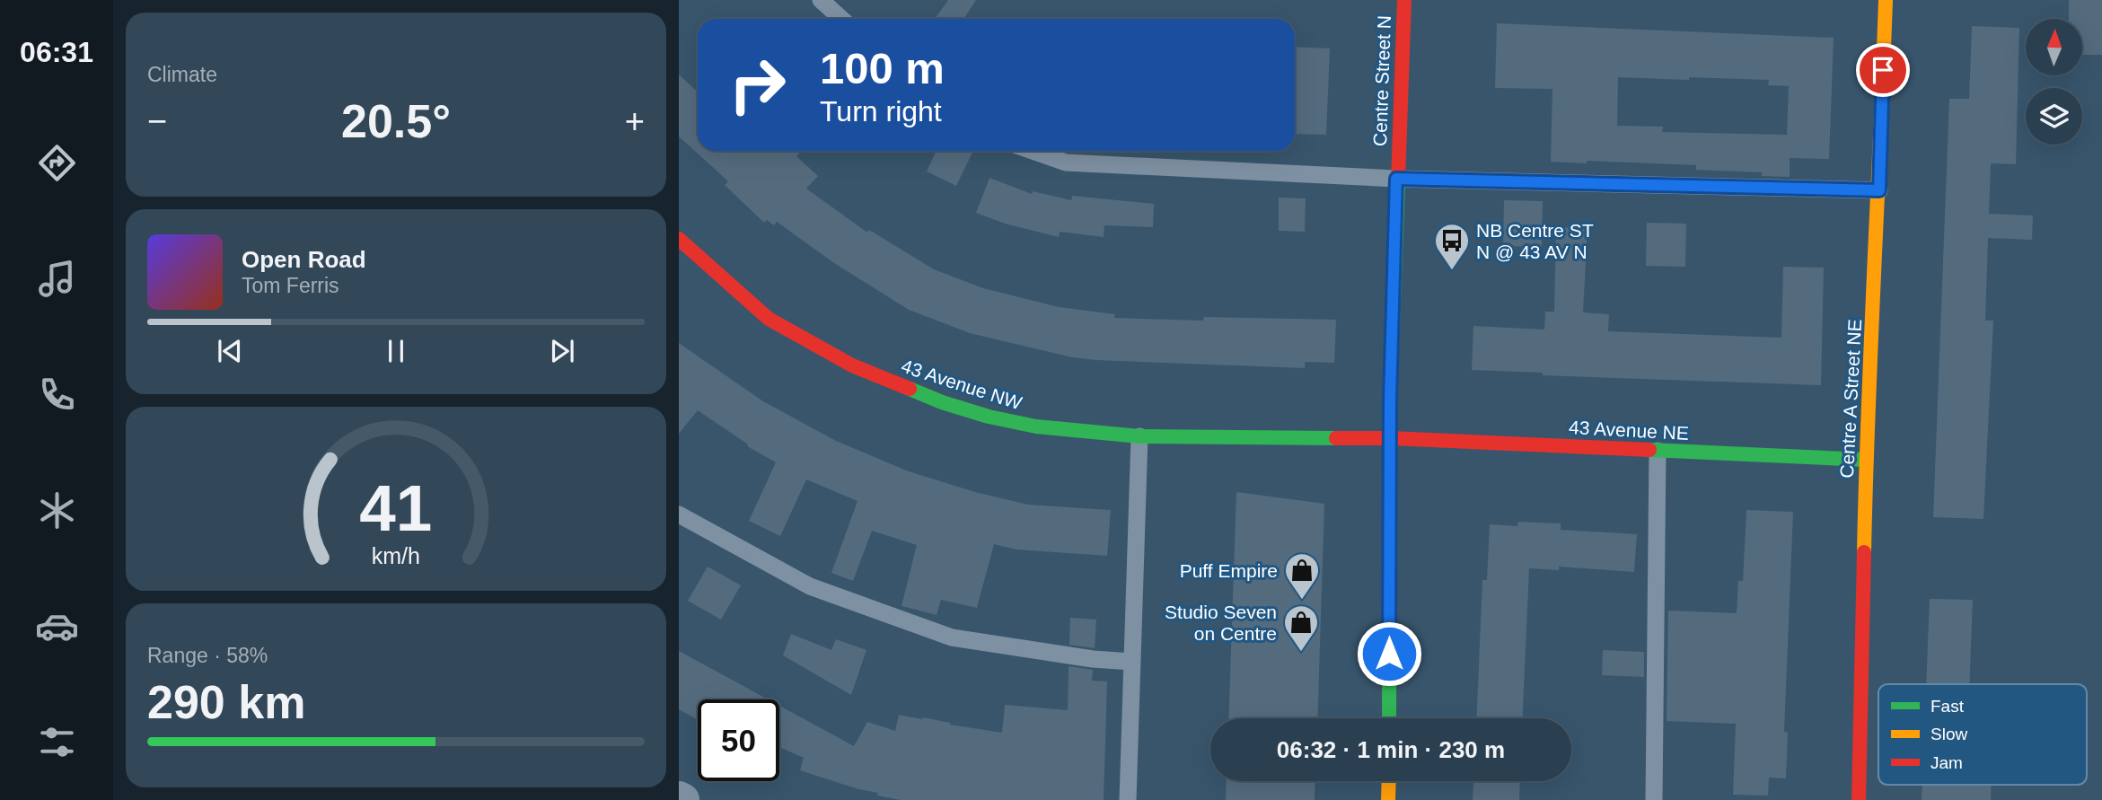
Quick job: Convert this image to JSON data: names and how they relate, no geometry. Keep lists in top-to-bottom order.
{
  "streets": {
    "street": [
      "Centre Street N",
      "43 Avenue NW",
      "Centre A Street NE",
      "43 Avenue NE"
    ]
  },
  "crossings": [
    ["Centre Street N", "43 Avenue NW"],
    ["Centre Street N", "43 Avenue NE"],
    ["43 Avenue NW", "43 Avenue NE"],
    ["Centre A Street NE", "43 Avenue NE"]
  ],
  "places": {
    "bus stop": ["NB Centre ST N @ 43 AV N"],
    "shop": ["Puff Empire", "Studio Seven on Centre"]
  },
  "legend": ["Fast", "Slow", "Jam"],
  "north": "top",
  "page": {
    "tabs": "06:31",
    "tile": [
      "Climate",
      ["Range · 58%", "290 km"]
    ],
    "turn": ["100 m", "Turn right"],
    "heat": ["−", "20.5°", "+"],
    "song": ["Open Road", "Tom Ferris"],
    "limit": "50",
    "trip": "06:32 · 1 min · 230 m",
    "gauge": ["41", "km/h"]
  }
}
